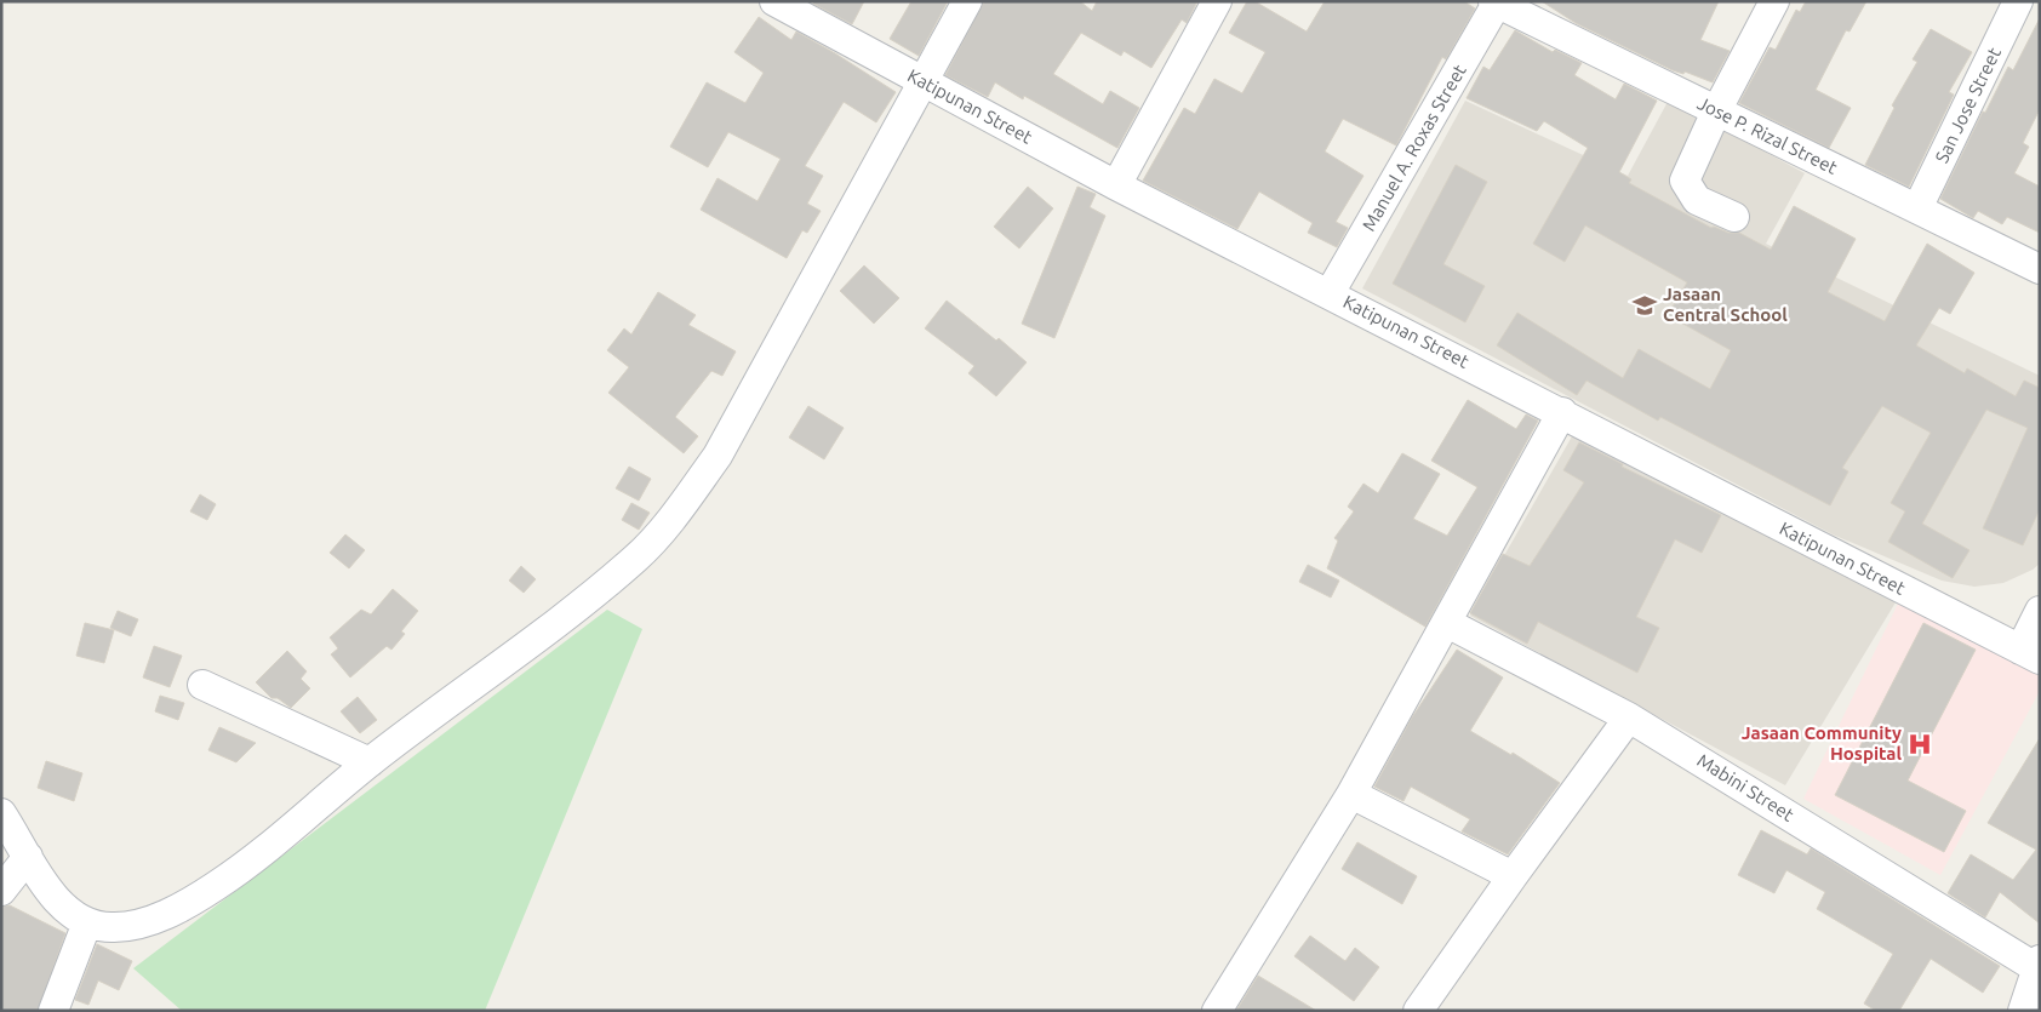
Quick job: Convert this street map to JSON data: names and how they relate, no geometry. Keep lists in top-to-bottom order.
{
  "streets": {
    "street": [
      "San Jose Street",
      "Katipunan Street",
      "Jose P. Rizal Street",
      "Manuel A. Roxas Street",
      "Mabini Street"
    ]
  },
  "crossings": [
    ["San Jose Street", "Jose P. Rizal Street"],
    ["Katipunan Street", "Manuel A. Roxas Street"],
    ["Jose P. Rizal Street", "Manuel A. Roxas Street"]
  ],
  "places": {
    "school or university": ["Jasaan Central School"],
    "hospital": ["Jasaan Community Hospital"]
  }
}
